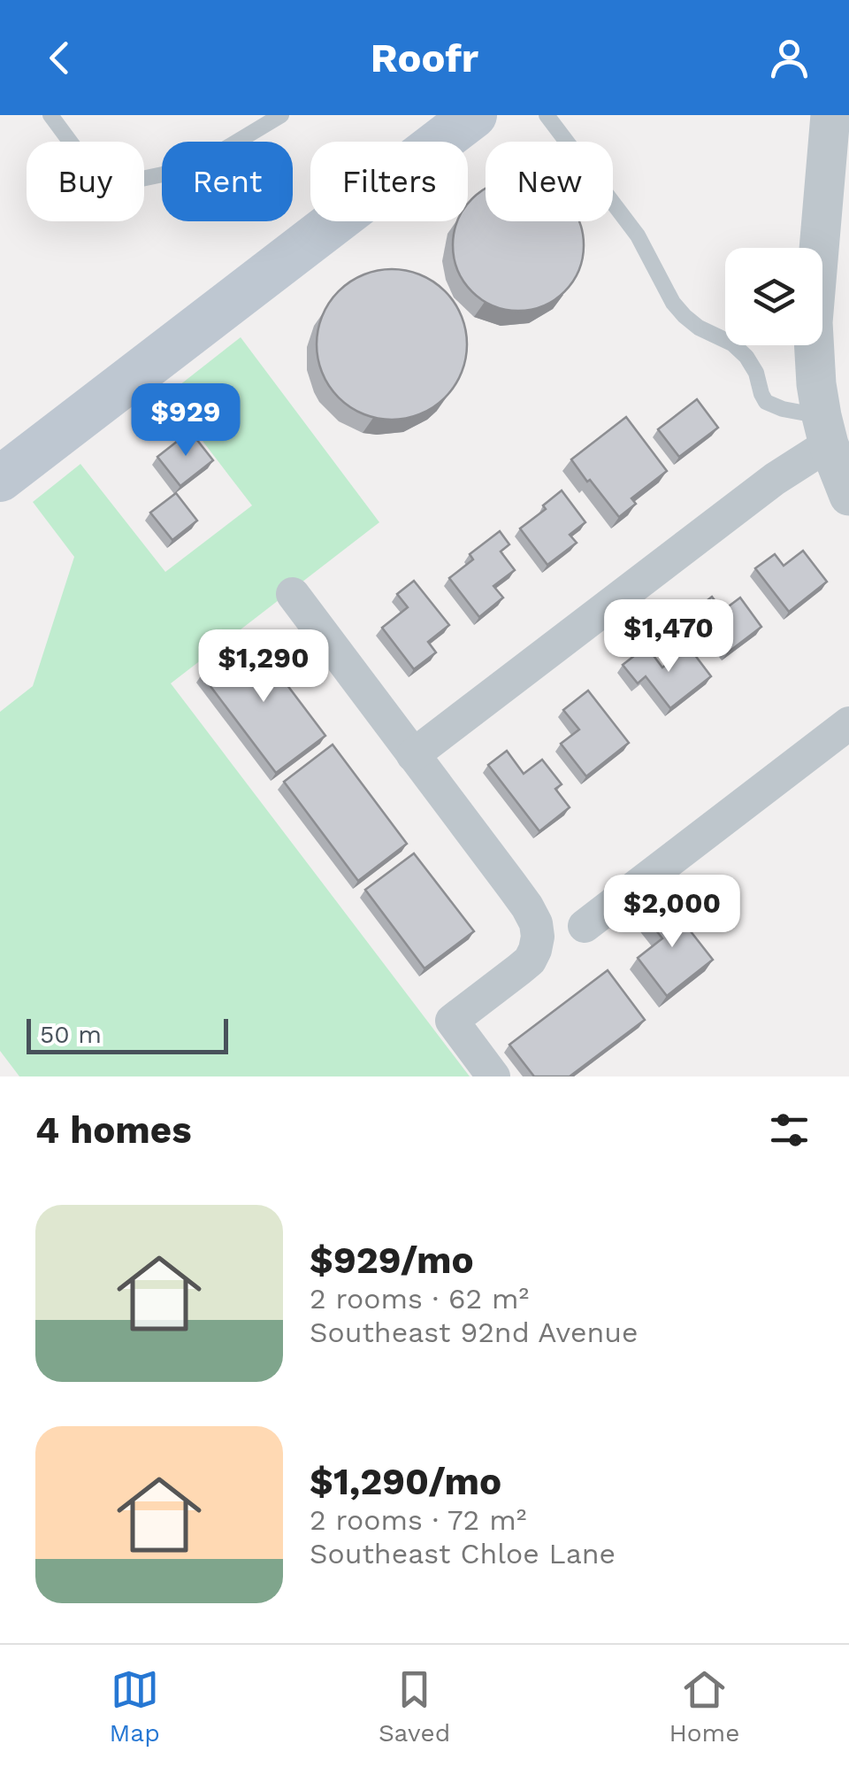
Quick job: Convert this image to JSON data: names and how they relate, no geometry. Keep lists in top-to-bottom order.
{
  "scale_bar": "50 m",
  "page": {
    "header": "Roofr",
    "chip": [
      "Buy",
      "Rent",
      "Filters",
      "New"
    ],
    "price": [
      "$929",
      "$1,470",
      "$1,290",
      "$2,000"
    ],
    "scale": "50 m",
    "heading": "4 homes",
    "list": [
      {
        "name": "$929/mo",
        "note": "2 rooms · 62 m² · Southeast 92nd Avenue"
      },
      {
        "name": "$1,290/mo",
        "note": "2 rooms · 72 m² · Southeast Chloe Lane"
      }
    ],
    "tabs": ["Map", "Saved", "Home"]
  }
}
